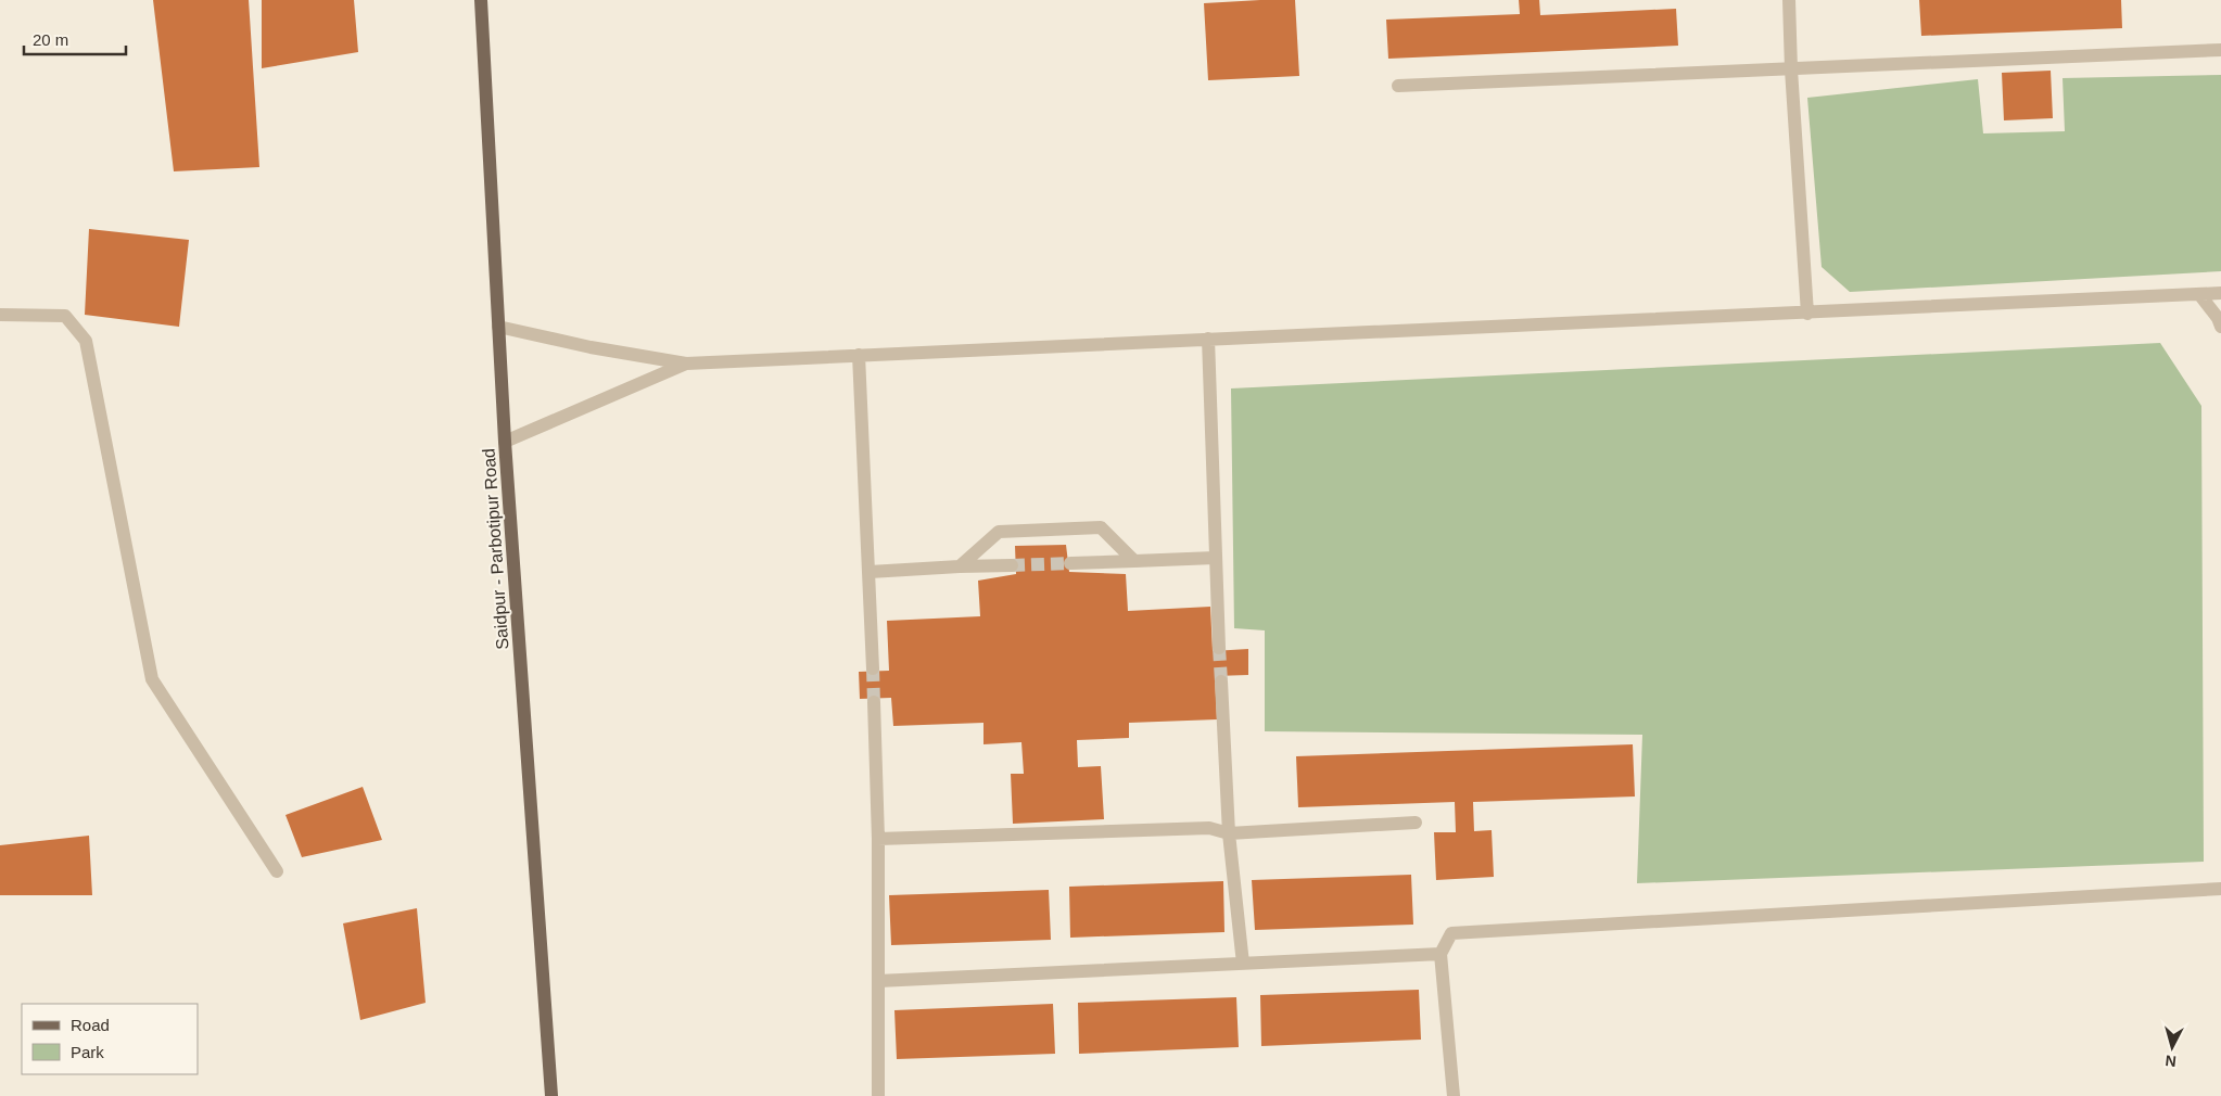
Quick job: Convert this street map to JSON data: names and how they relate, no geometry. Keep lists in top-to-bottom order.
{
  "streets": {
    "main road": ["Saidpur - Parbotipur Road"]
  },
  "legend": ["Road", "Park"],
  "scale_bar": "20 m",
  "north": "bottom"
}
